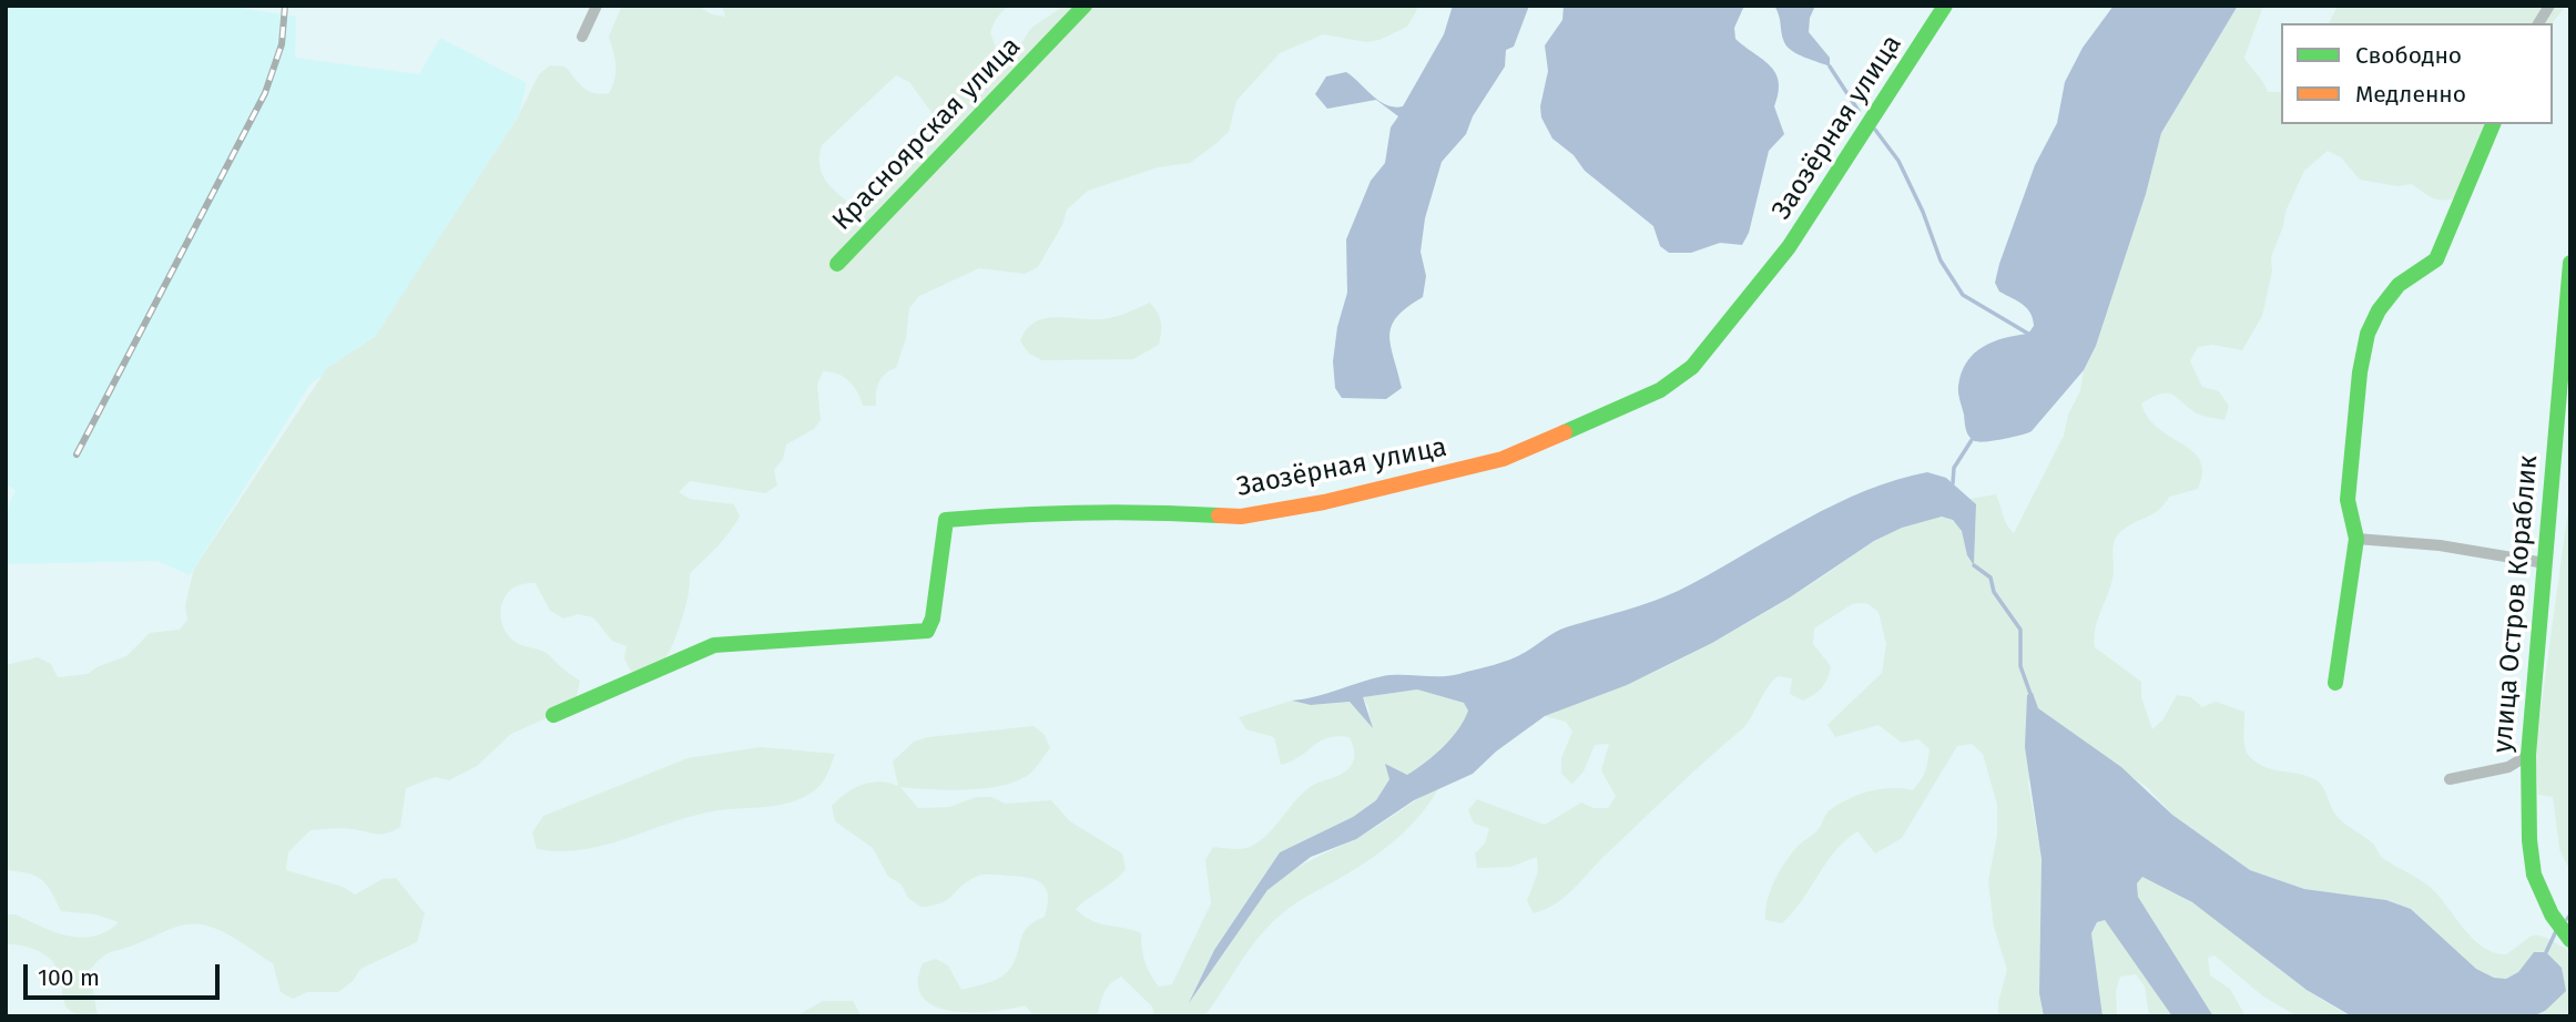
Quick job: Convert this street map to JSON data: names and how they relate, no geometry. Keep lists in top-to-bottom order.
{
  "streets": {
    "street": ["Заозёрная улица", "Красноярская улица", "улица Остров Кораблик"]
  },
  "legend": ["Свободно", "Медленно"],
  "scale_bar": "100 m"
}
